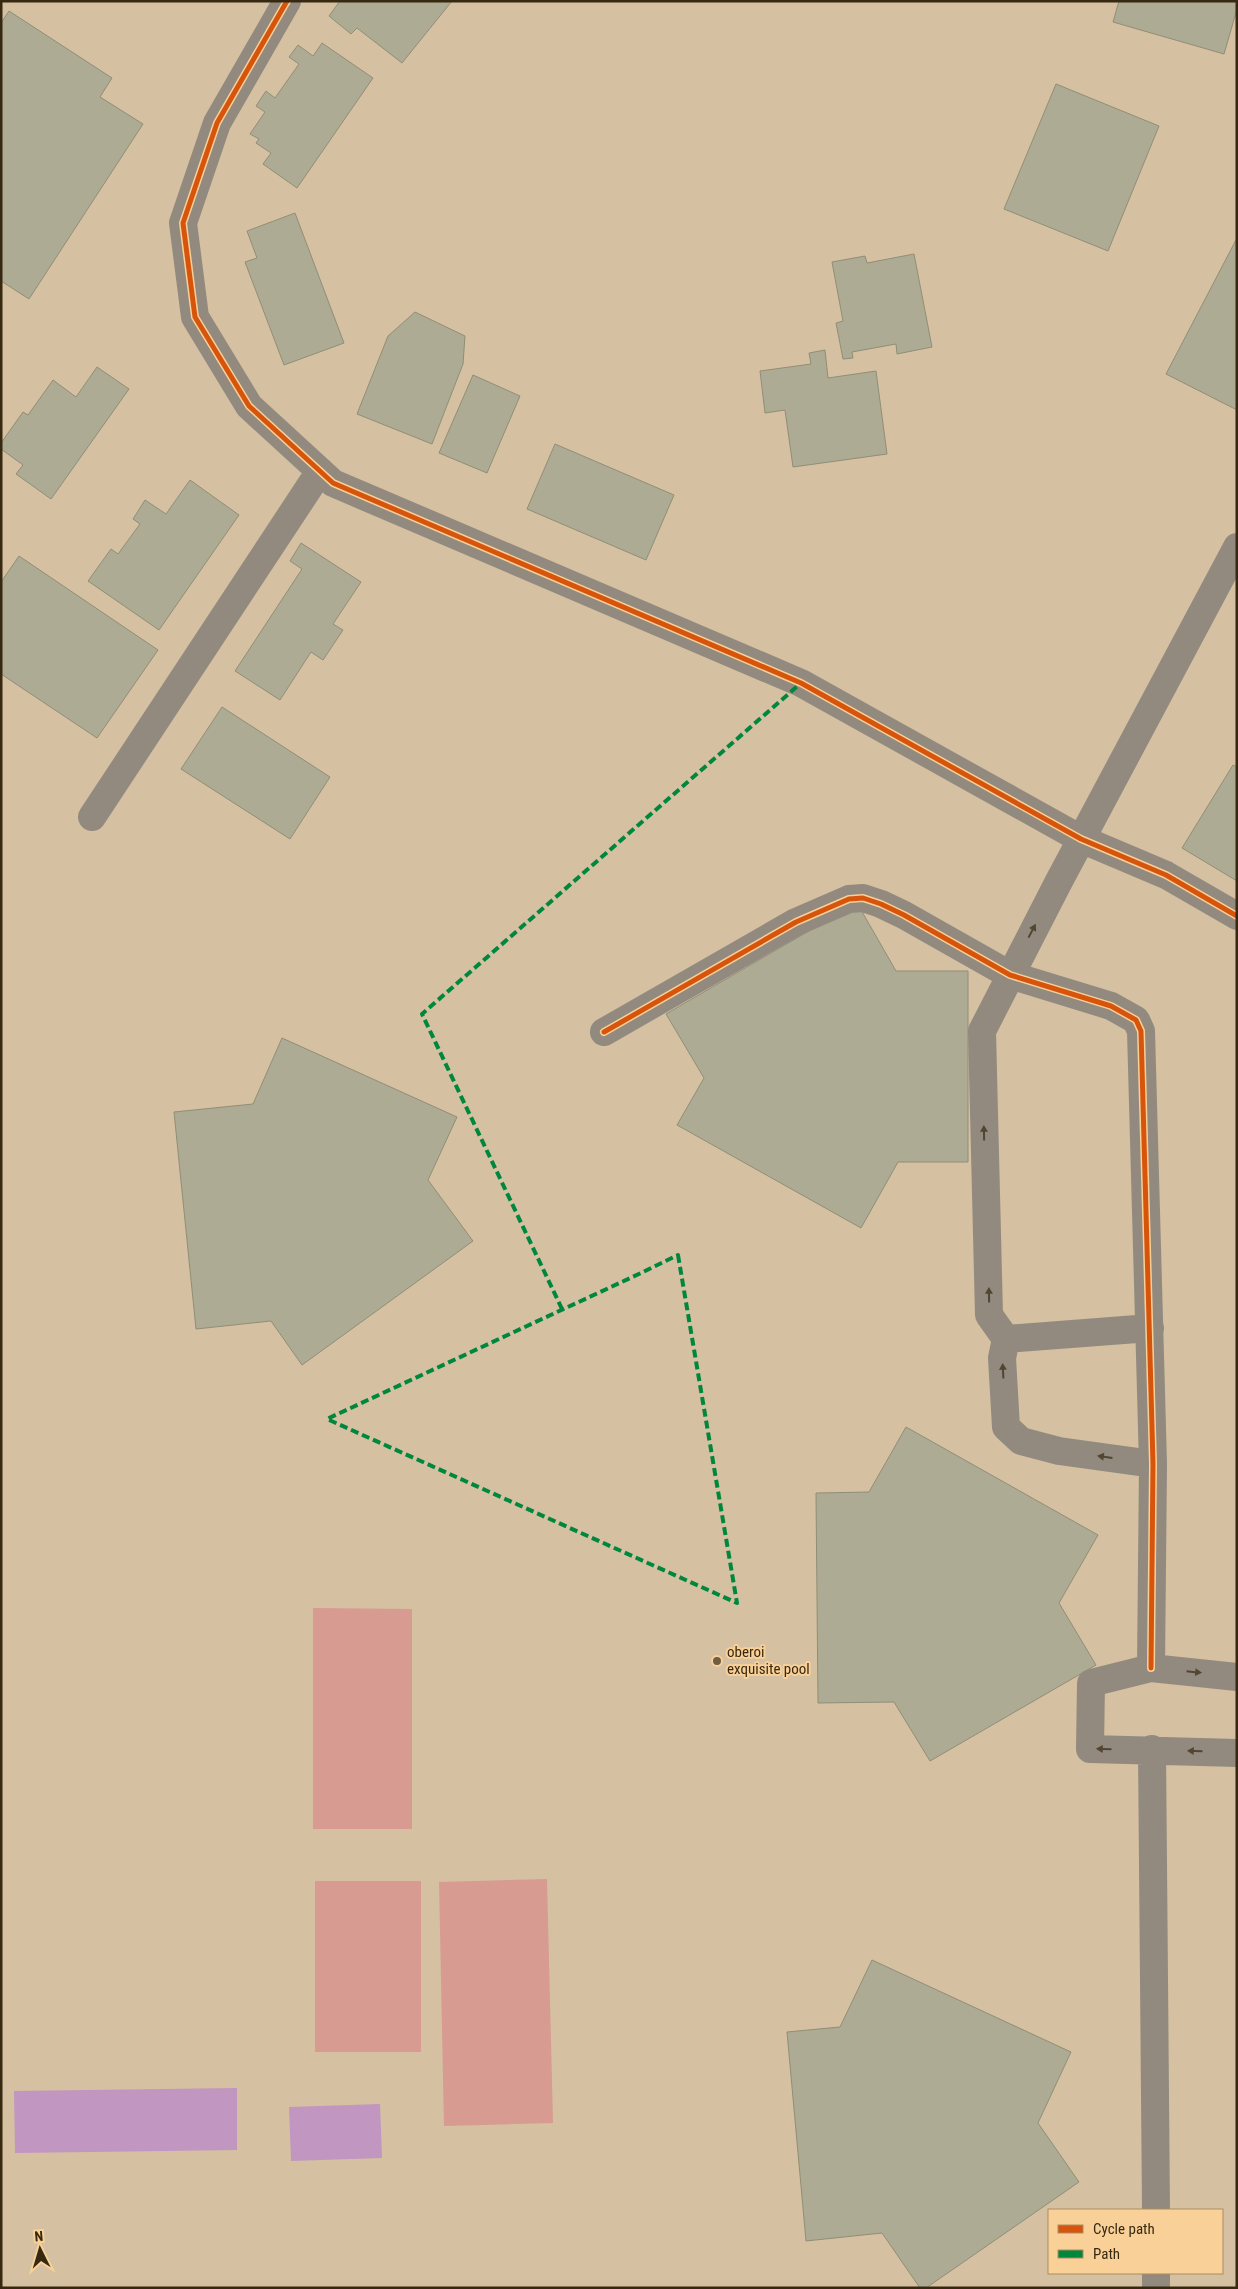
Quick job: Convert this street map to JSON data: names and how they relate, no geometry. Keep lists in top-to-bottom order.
{
  "places": ["oberoi exquisite pool"],
  "legend": ["Cycle path", "Path"],
  "north": "top"
}
